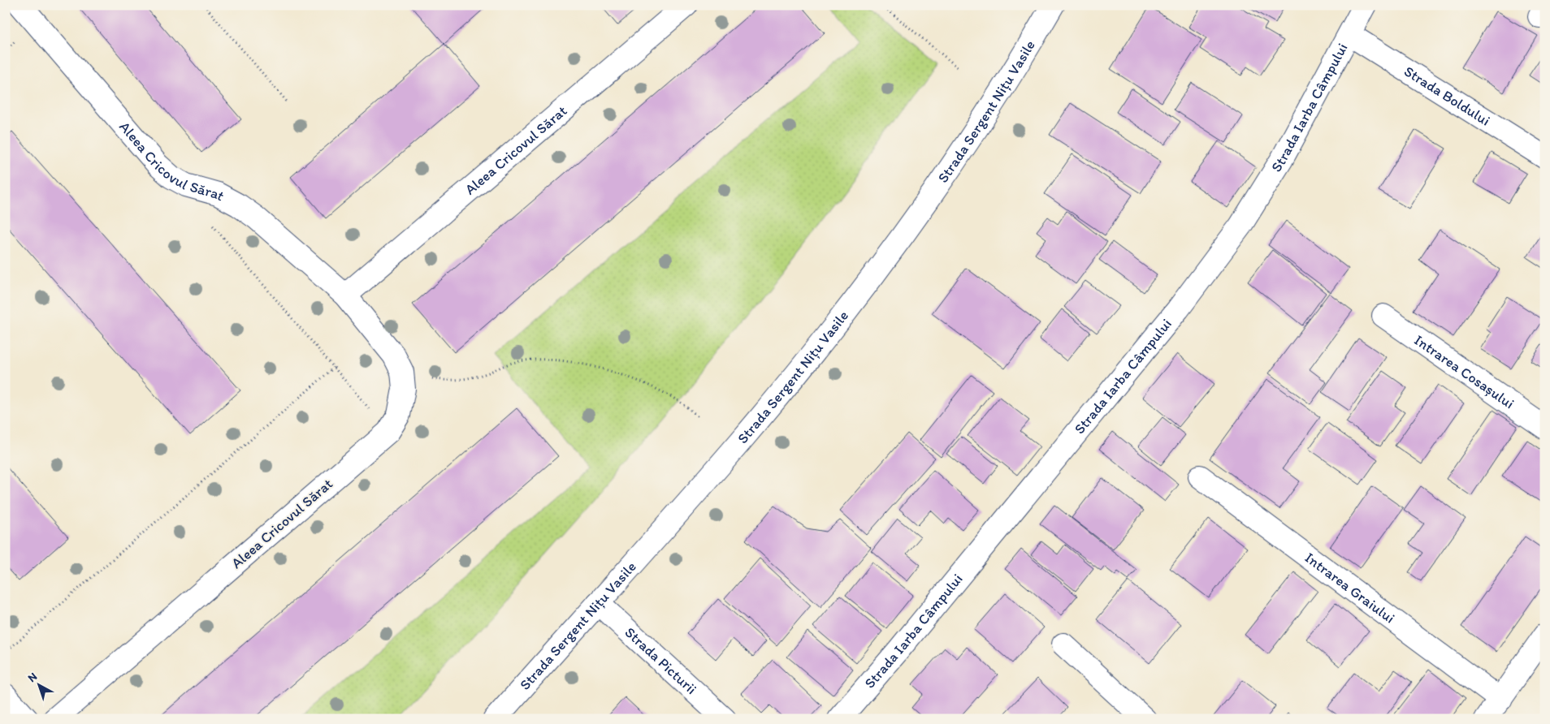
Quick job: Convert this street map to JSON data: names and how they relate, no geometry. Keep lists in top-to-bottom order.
{
  "streets": {
    "street": [
      "Strada Boldului",
      "Strada Iarba Câmpului",
      "Strada Sergent Nițu Vasile",
      "Aleea Cricovul Sărat",
      "Intrarea Cosașului",
      "Intrarea Graiului",
      "Strada Picturii"
    ]
  },
  "crossings": [
    ["Strada Boldului", "Strada Iarba Câmpului"],
    ["Strada Sergent Nițu Vasile", "Strada Picturii"]
  ],
  "north": "top left"
}
